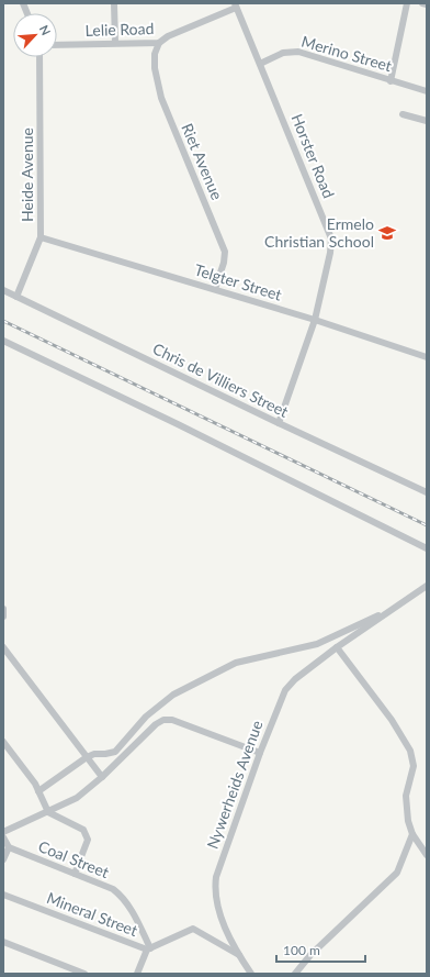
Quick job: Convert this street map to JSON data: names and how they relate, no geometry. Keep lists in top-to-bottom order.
{
  "streets": {
    "street": [
      "Lelie Road",
      "Merino Street",
      "Horster Road",
      "Riet Avenue",
      "Heide Avenue",
      "Telgter Street",
      "Chris de Villiers Street",
      "Nywerheids Avenue",
      "Coal Street",
      "Mineral Street"
    ]
  },
  "crossings": [
    ["Lelie Road", "Horster Road"],
    ["Lelie Road", "Riet Avenue"],
    ["Merino Street", "Horster Road"],
    ["Horster Road", "Telgter Street"],
    ["Horster Road", "Chris de Villiers Street"],
    ["Riet Avenue", "Telgter Street"],
    ["Heide Avenue", "Telgter Street"],
    ["Heide Avenue", "Chris de Villiers Street"],
    ["Coal Street", "Mineral Street"]
  ],
  "places": {
    "school or university": ["Ermelo Christian School"]
  },
  "scale_bar": "100 m",
  "north": "top right"
}
